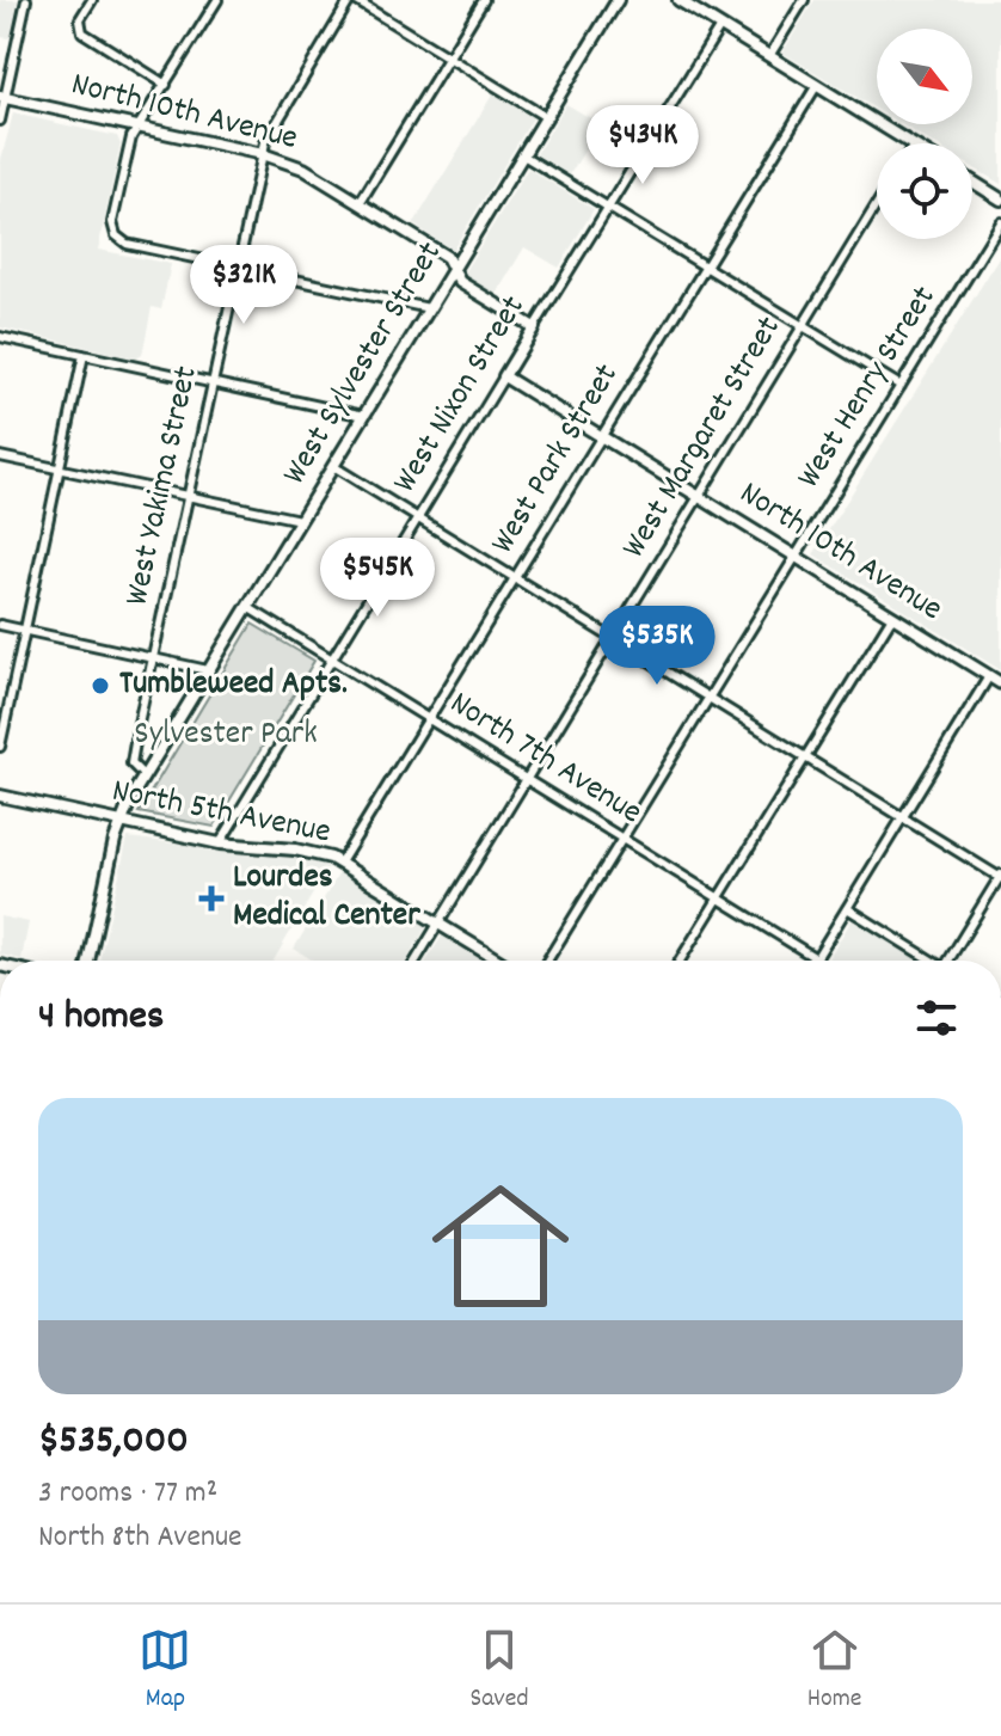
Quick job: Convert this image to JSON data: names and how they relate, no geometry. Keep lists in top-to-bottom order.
{
  "streets": {
    "street": [
      "North 10th Avenue",
      "West Sylvester Street",
      "West Henry Street",
      "West Nixon Street",
      "West Margaret Street",
      "West Park Street",
      "West Yakima Street",
      "North 7th Avenue",
      "North 5th Avenue"
    ]
  },
  "crossings": [
    ["North 10th Avenue", "West Sylvester Street"],
    ["North 10th Avenue", "West Henry Street"],
    ["North 10th Avenue", "West Nixon Street"],
    ["North 10th Avenue", "West Margaret Street"],
    ["North 10th Avenue", "West Park Street"],
    ["North 10th Avenue", "West Yakima Street"],
    ["West Sylvester Street", "West Yakima Street"],
    ["West Sylvester Street", "North 7th Avenue"],
    ["West Sylvester Street", "North 5th Avenue"],
    ["West Henry Street", "North 7th Avenue"],
    ["West Nixon Street", "North 7th Avenue"],
    ["West Nixon Street", "North 5th Avenue"],
    ["West Margaret Street", "North 7th Avenue"],
    ["West Margaret Street", "North 5th Avenue"],
    ["West Park Street", "North 7th Avenue"],
    ["West Park Street", "North 5th Avenue"]
  ],
  "parks": ["Sylvester Park"],
  "places": {
    "other": ["Tumbleweed Apts."],
    "health": ["Lourdes Medical Center"]
  },
  "north": "bottom right",
  "page": {
    "price": [
      "$434K",
      "$321K",
      "$545K",
      "$535K"
    ],
    "heading": "4 homes",
    "list": [
      {
        "name": "$535,000",
        "note": "3 rooms · 77 m² · North 8th Avenue"
      }
    ],
    "tabs": ["Map", "Saved", "Home"]
  }
}
